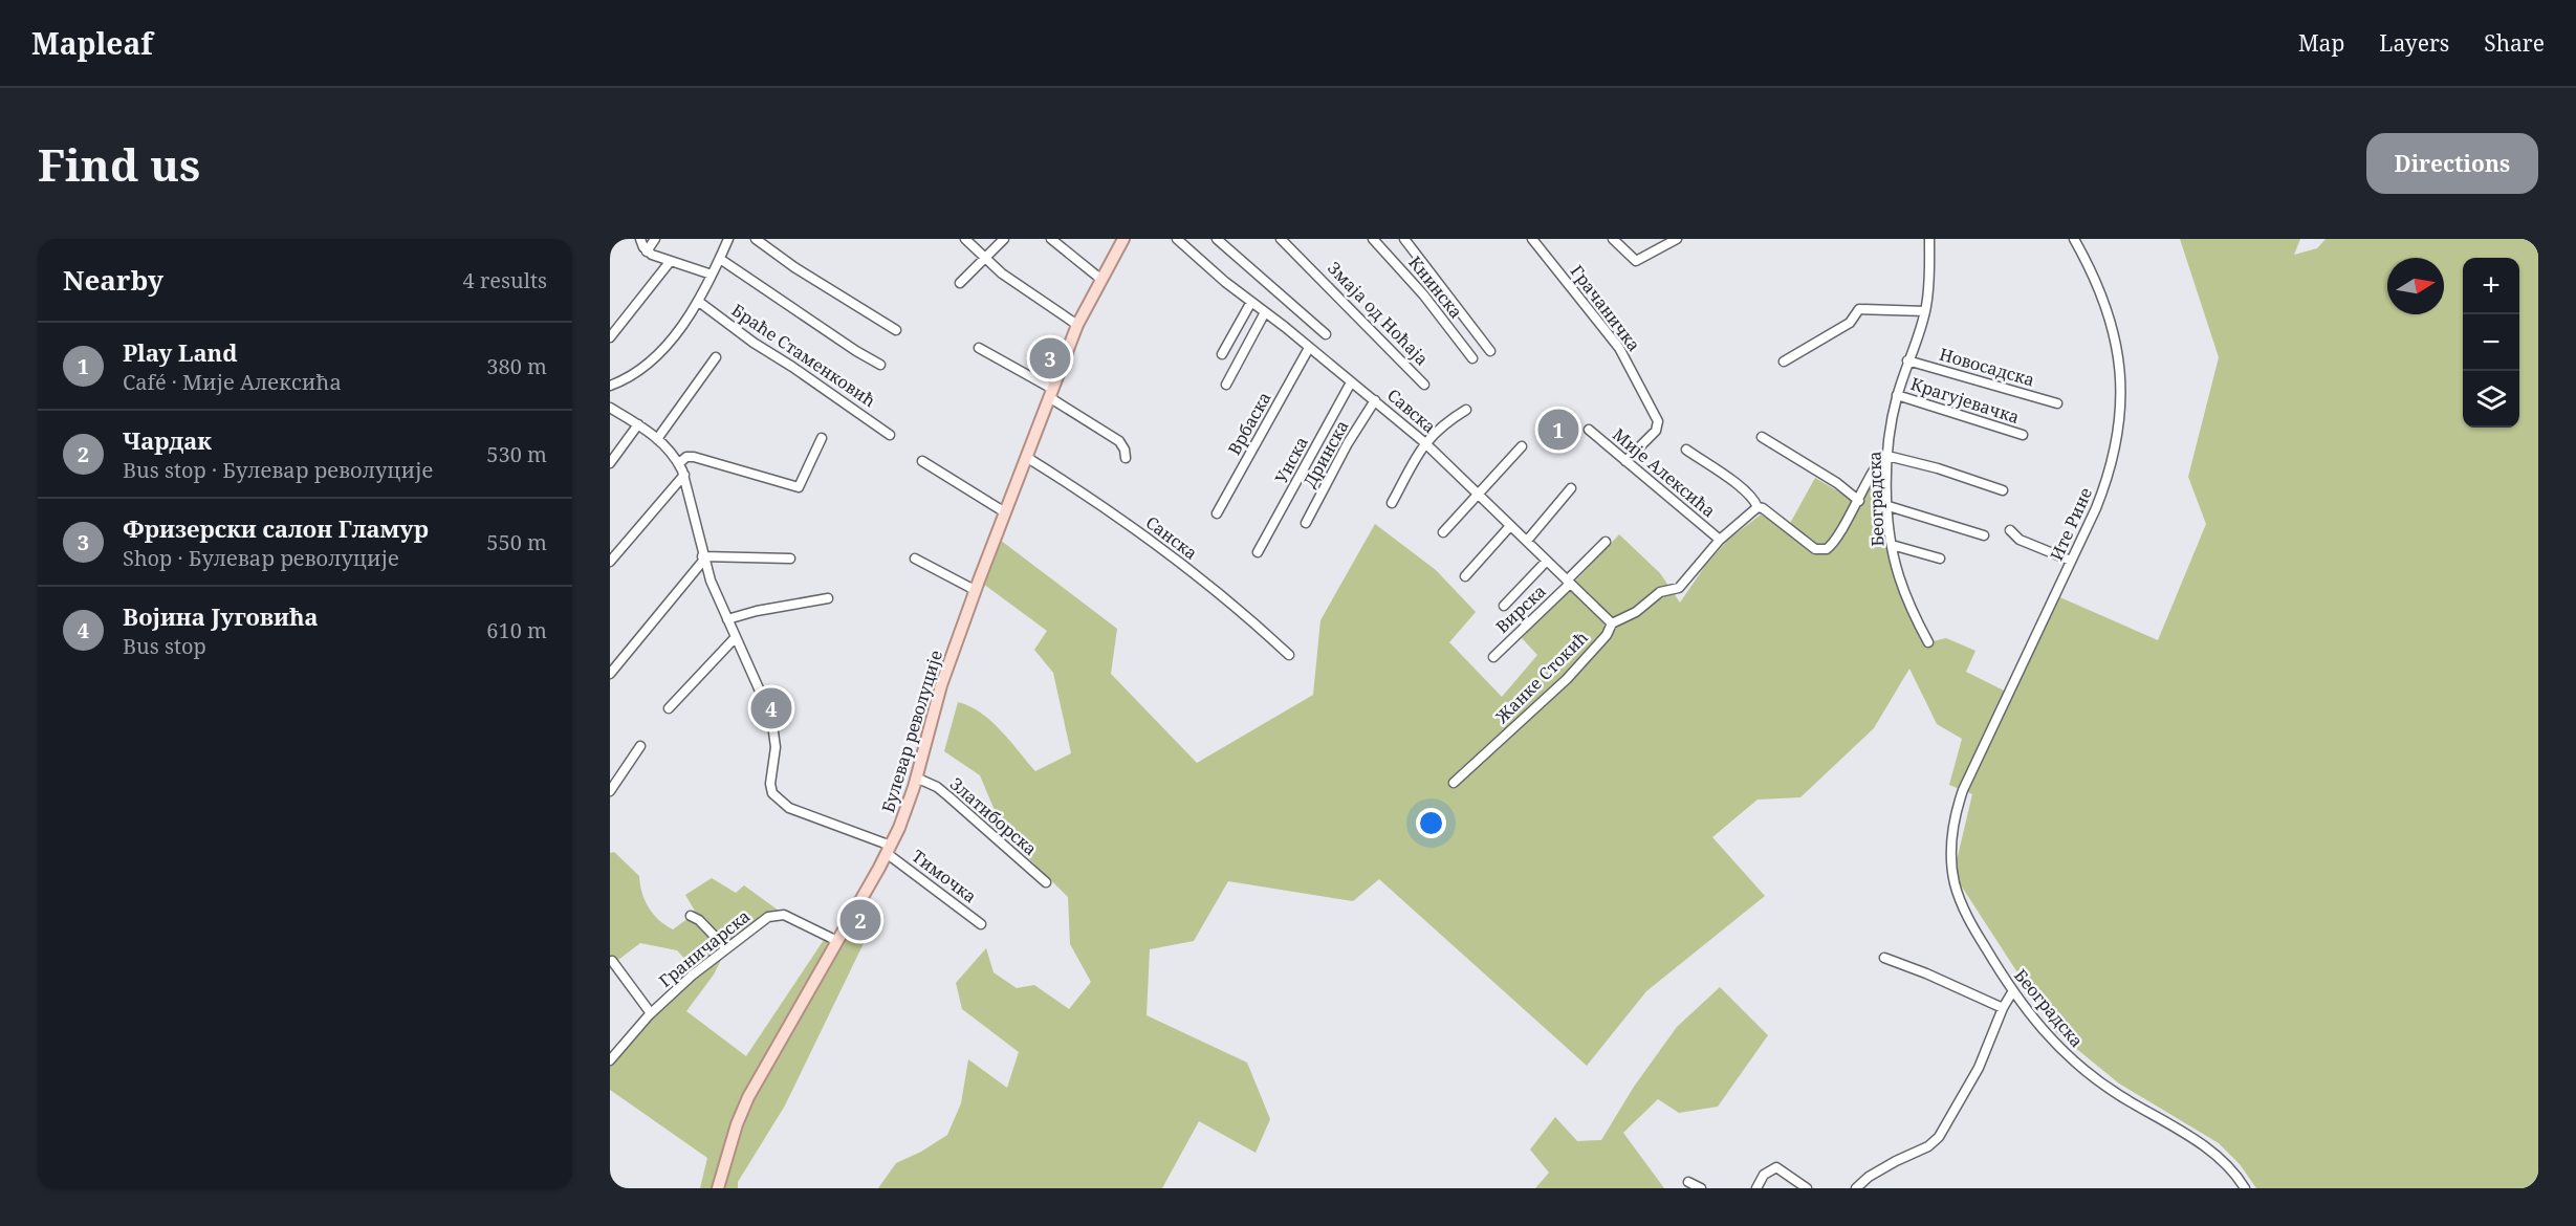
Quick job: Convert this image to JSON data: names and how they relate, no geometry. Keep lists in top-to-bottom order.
{
  "streets": {
    "main road": ["Булевар револуције"],
    "street": [
      "Книнска",
      "Грачаничка",
      "Змаја од Ноћаја",
      "Браће Стаменковић",
      "Новосадска",
      "Крагујевачка",
      "Савска",
      "Врбаска",
      "Дринска",
      "Унска",
      "Мије Алексића",
      "Београдска",
      "Ите Рине",
      "Санска",
      "Вирска",
      "Жанке Стокић",
      "Златиборска",
      "Тимочка",
      "Граничарска"
    ]
  },
  "crossings": [
    ["Грачаничка", "Мије Алексића"],
    ["Новосадска", "Београдска"],
    ["Крагујевачка", "Београдска"],
    ["Савска", "Врбаска"],
    ["Савска", "Дринска"],
    ["Савска", "Унска"],
    ["Савска", "Вирска"],
    ["Савска", "Жанке Стокић"],
    ["Мије Алексића", "Жанке Стокић"],
    ["Београдска", "Ите Рине"],
    ["Санска", "Булевар револуције"],
    ["Булевар револуције", "Златиборска"],
    ["Булевар револуције", "Тимочка"],
    ["Булевар револуције", "Граничарска"]
  ],
  "north": "right",
  "page": {
    "header": "Mapleaf",
    "nav": ["Map", "Layers", "Share"],
    "buttons": "Directions",
    "title": "Find us",
    "heading": ["Nearby", "4 results"],
    "map_buttons": ["+", "−"],
    "list": [
      {
        "mark": "1",
        "name": "Play Land",
        "note": "Café · Мије Алексића",
        "value": "380 m"
      },
      {
        "mark": "2",
        "name": "Чардак",
        "note": "Bus stop · Булевар револуције",
        "value": "530 m"
      },
      {
        "mark": "3",
        "name": "Фризерски салон Гламур",
        "note": "Shop · Булевар револуције",
        "value": "550 m"
      },
      {
        "mark": "4",
        "name": "Војина Југовића",
        "note": "Bus stop",
        "value": "610 m"
      }
    ],
    "pins": [
      "3",
      "1",
      "4",
      "2"
    ]
  }
}
